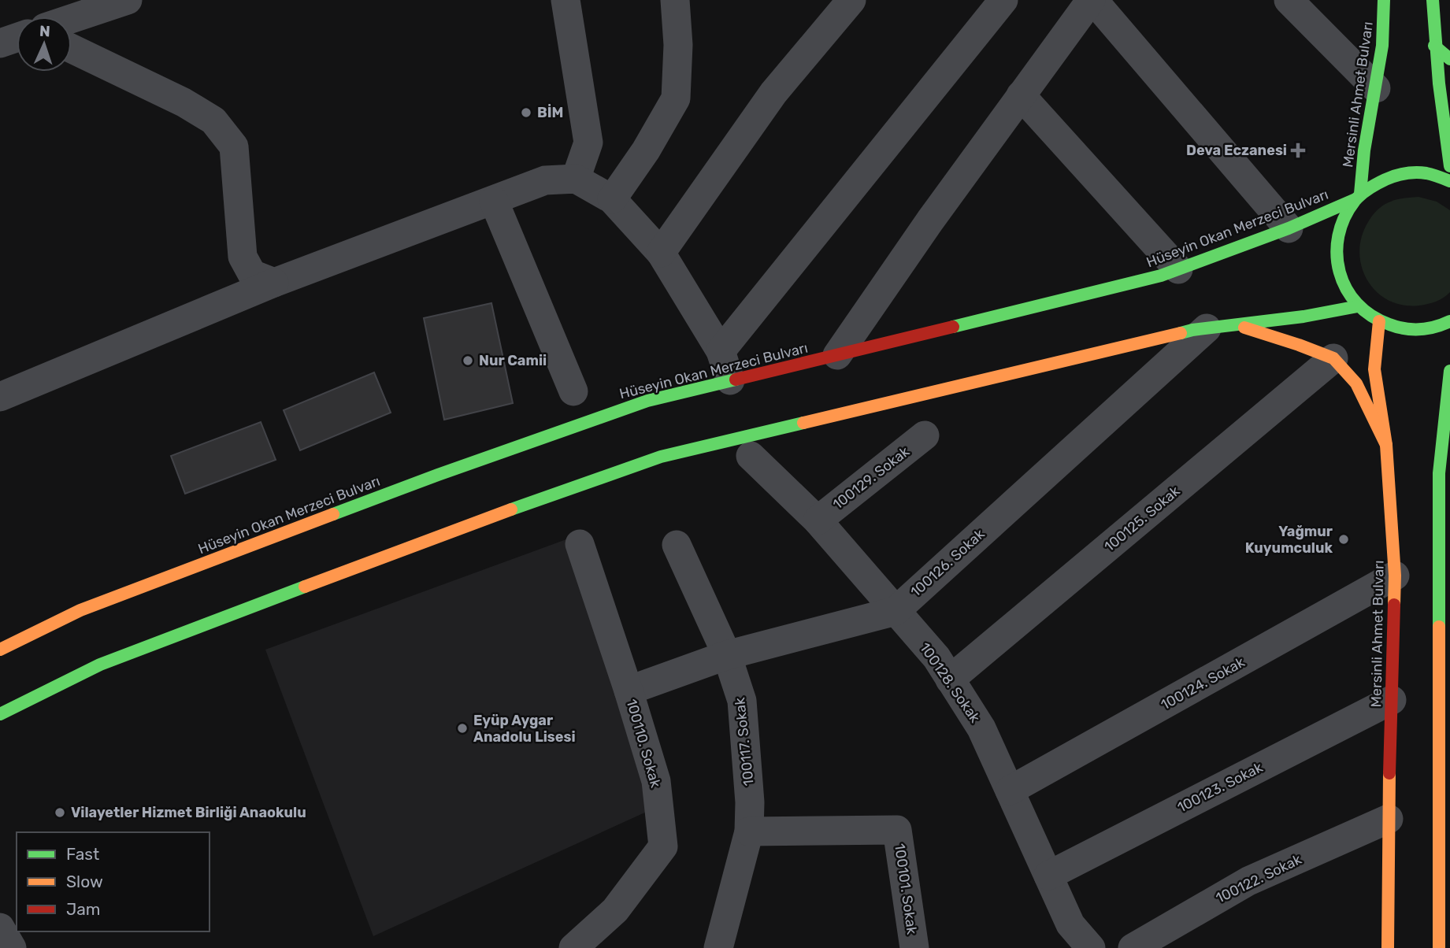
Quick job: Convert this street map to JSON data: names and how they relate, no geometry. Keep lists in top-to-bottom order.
{
  "streets": {
    "main road": ["Mersinli Ahmet Bulvarı", "Hüseyin Okan Merzeci Bulvarı"],
    "street": [
      "100129. Sokak",
      "100125. Sokak",
      "100126. Sokak",
      "100128. Sokak",
      "100124. Sokak",
      "100117. Sokak",
      "100110. Sokak",
      "100123. Sokak",
      "100122. Sokak",
      "100101. Sokak"
    ]
  },
  "crossings": [
    ["Mersinli Ahmet Bulvarı", "Hüseyin Okan Merzeci Bulvarı"],
    ["Mersinli Ahmet Bulvarı", "100124. Sokak"],
    ["Mersinli Ahmet Bulvarı", "100123. Sokak"],
    ["Mersinli Ahmet Bulvarı", "100122. Sokak"],
    ["100129. Sokak", "100128. Sokak"],
    ["100125. Sokak", "100128. Sokak"],
    ["100126. Sokak", "100128. Sokak"],
    ["100126. Sokak", "100117. Sokak"],
    ["100126. Sokak", "100110. Sokak"],
    ["100128. Sokak", "100124. Sokak"],
    ["100128. Sokak", "100123. Sokak"],
    ["100117. Sokak", "100101. Sokak"]
  ],
  "places": {
    "other": [
      "BİM",
      "Nur Camii",
      "Yağmur Kuyumculuk",
      "Eyüp Aygar Anadolu Lisesi",
      "Vilayetler Hizmet Birliği Anaokulu"
    ],
    "health": ["Deva Eczanesi"]
  },
  "legend": ["Fast", "Slow", "Jam"],
  "north": "top"
}
